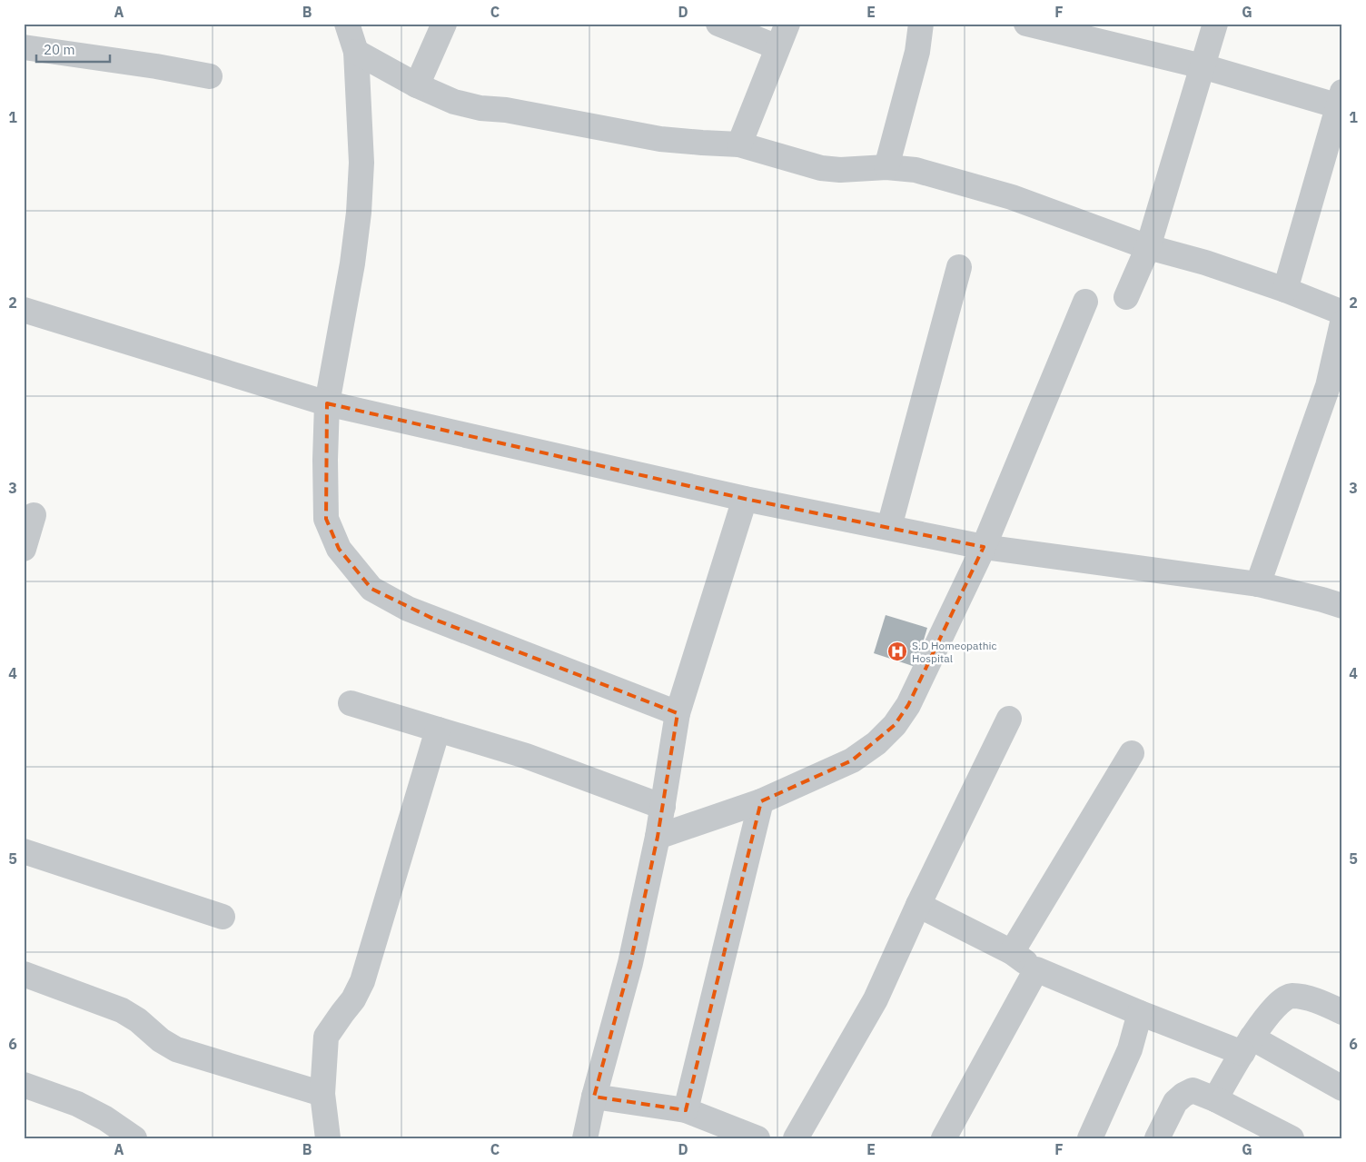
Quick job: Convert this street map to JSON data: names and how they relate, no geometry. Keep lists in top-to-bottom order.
{
  "places": {
    "hospital": ["S.D Homeopathic Hospital"]
  },
  "scale_bar": "20 m",
  "grid": {
    "columns": [
      "A",
      "B",
      "C",
      "D",
      "E",
      "F",
      "G"
    ],
    "rows": [
      "1",
      "2",
      "3",
      "4",
      "5",
      "6"
    ]
  }
}
